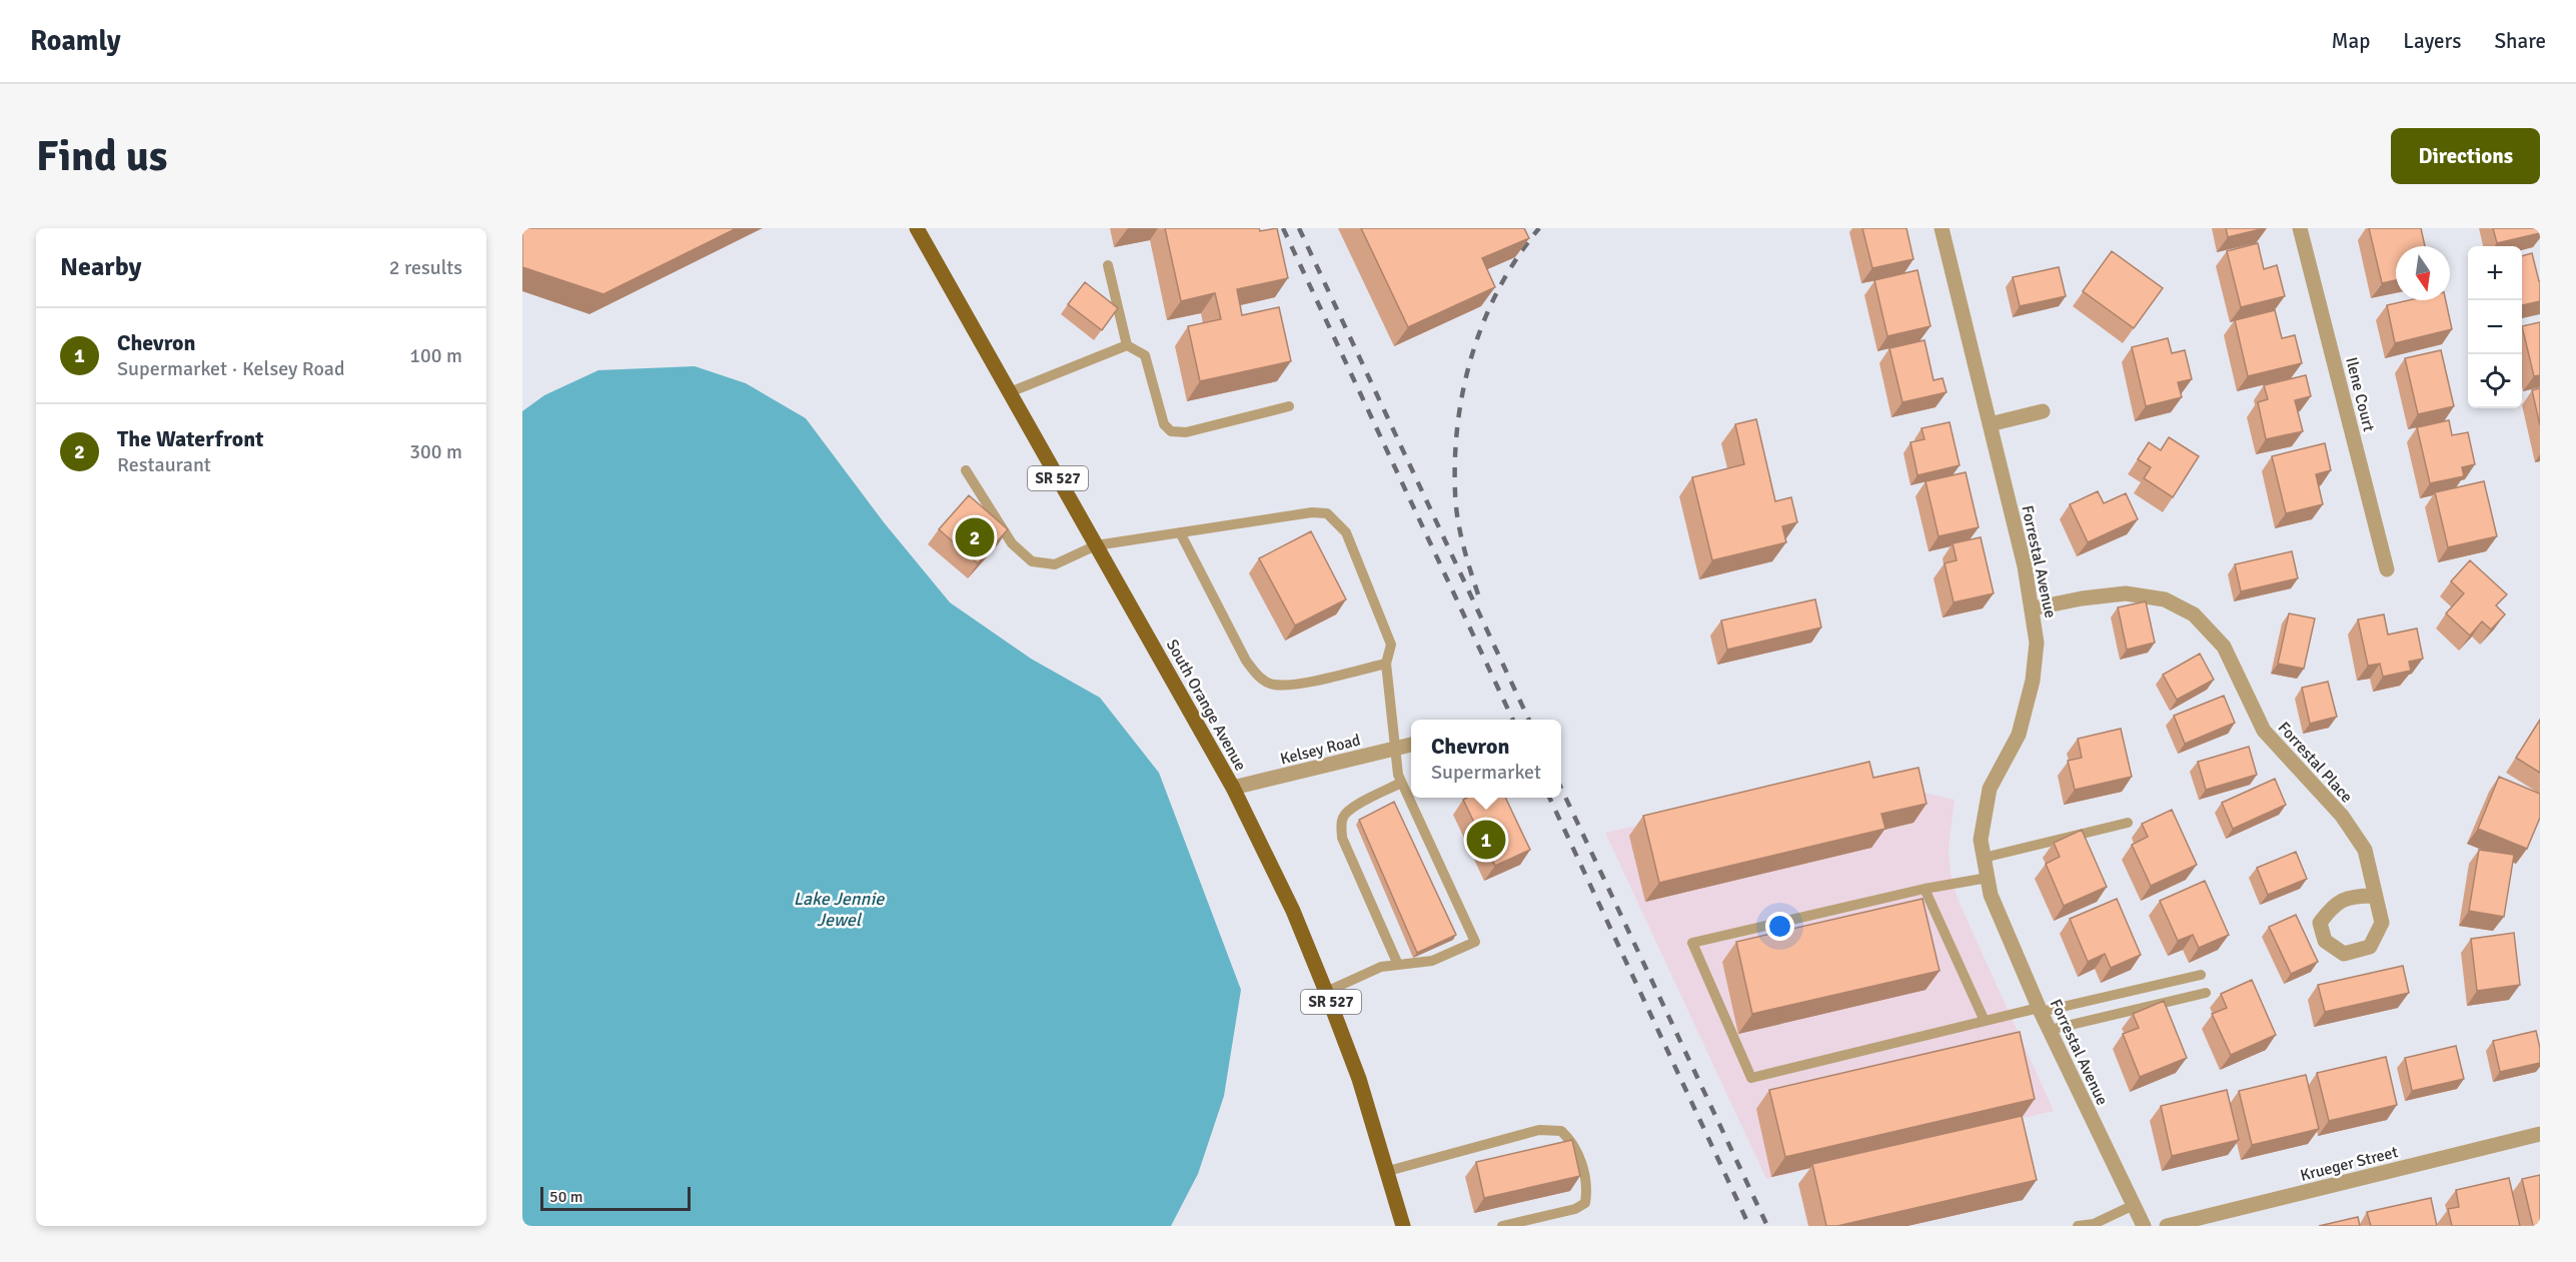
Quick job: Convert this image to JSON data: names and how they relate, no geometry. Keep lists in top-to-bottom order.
{
  "streets": {
    "main road": ["SR 527", "South Orange Avenue"],
    "street": [
      "Ilene Court",
      "Forrestal Avenue",
      "Kelsey Road",
      "Forrestal Place",
      "Krueger Street"
    ]
  },
  "crossings": [
    ["Forrestal Avenue", "Forrestal Place"],
    ["South Orange Avenue", "Kelsey Road"]
  ],
  "water": ["Lake Jennie Jewel"],
  "scale_bar": "50 m",
  "north": "bottom",
  "page": {
    "header": "Roamly",
    "nav": ["Map", "Layers", "Share"],
    "buttons": "Directions",
    "title": "Find us",
    "heading": ["Nearby", "2 results"],
    "map_buttons": ["+", "−"],
    "list": [
      {
        "mark": "1",
        "name": "Chevron",
        "note": "Supermarket · Kelsey Road",
        "value": "100 m"
      },
      {
        "mark": "2",
        "name": "The Waterfront",
        "note": "Restaurant",
        "value": "300 m"
      }
    ],
    "pins": ["2", "1"],
    "popup": ["Chevron", "Supermarket"],
    "scale": "50 m"
  }
}
